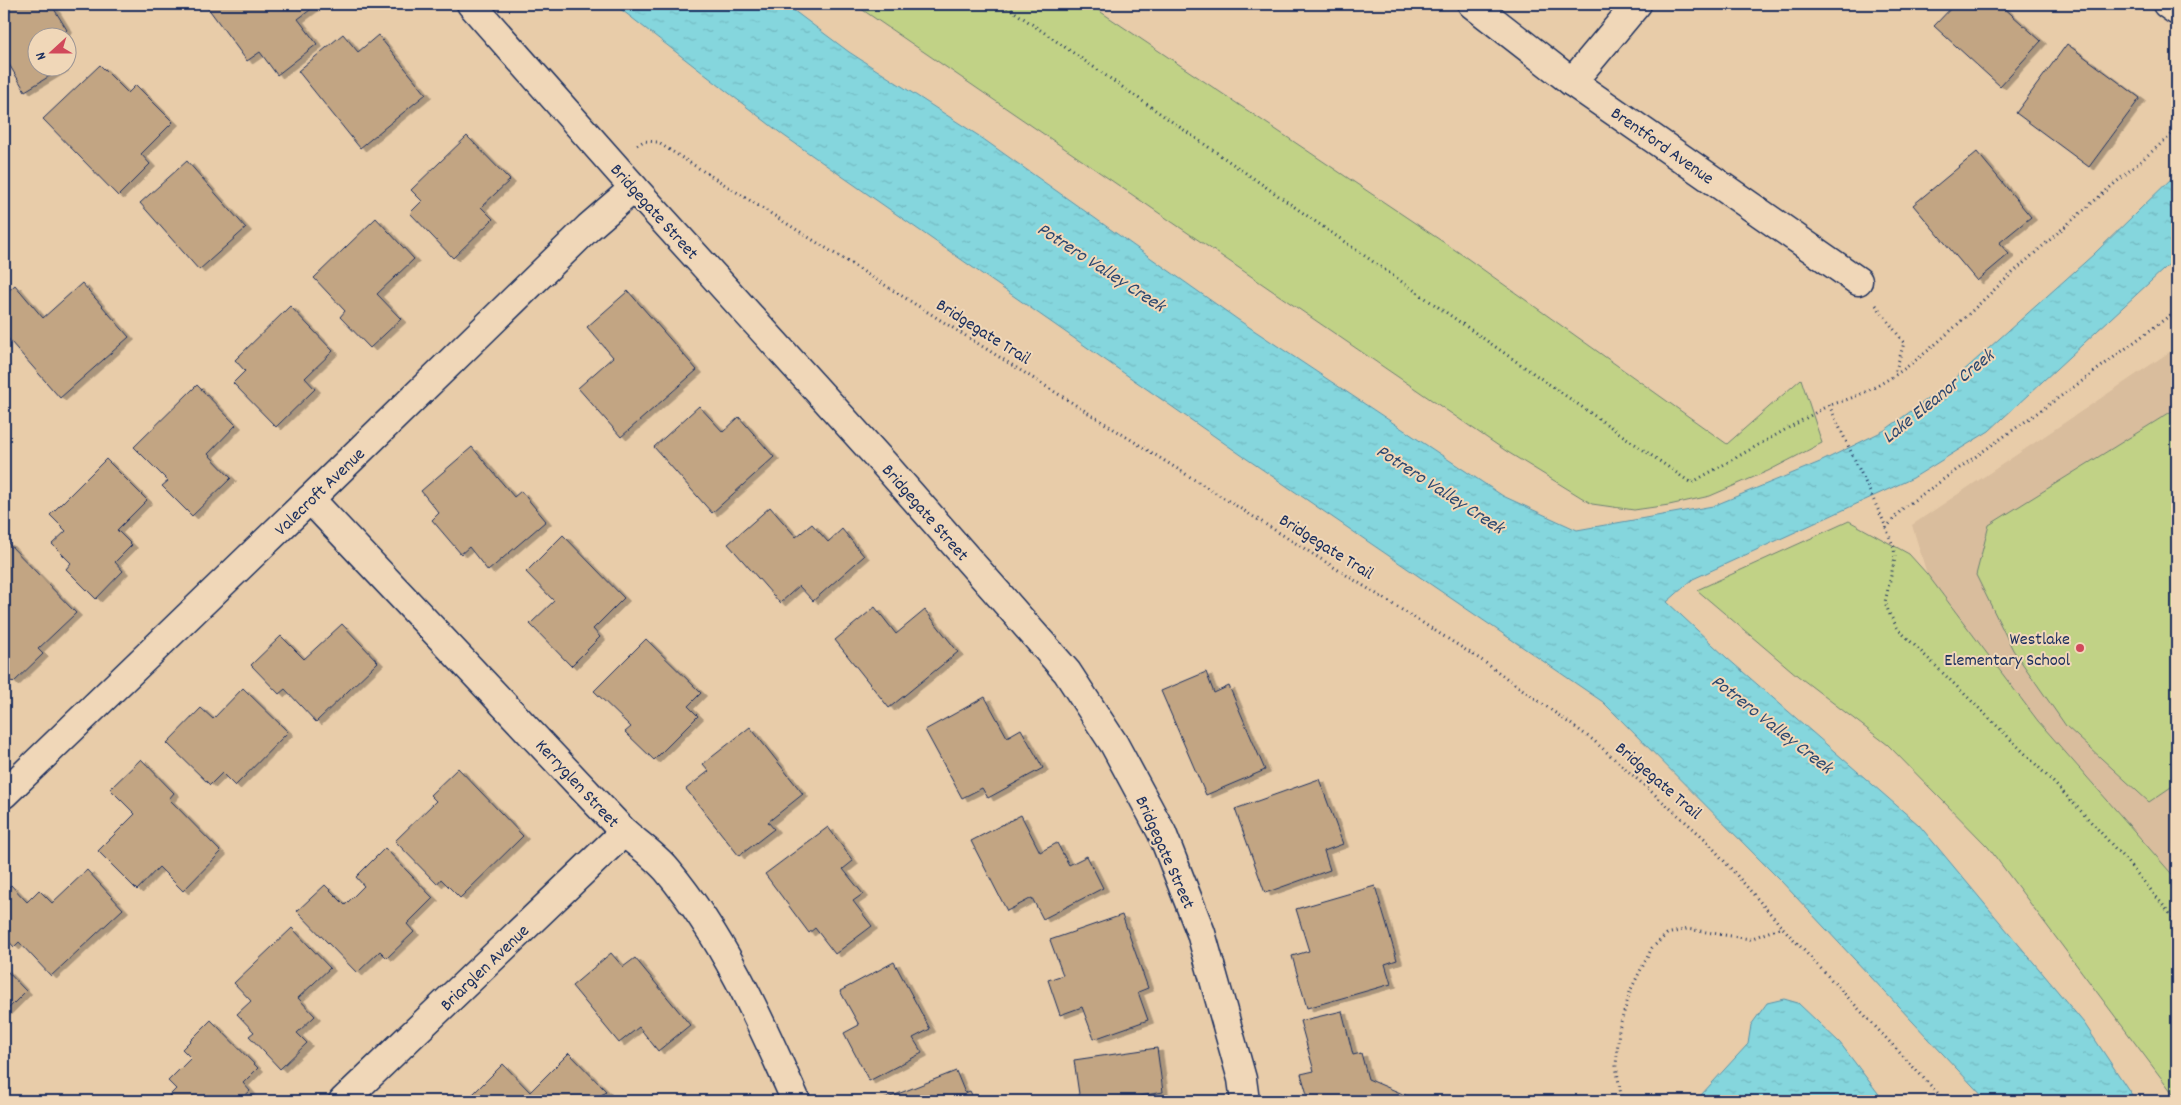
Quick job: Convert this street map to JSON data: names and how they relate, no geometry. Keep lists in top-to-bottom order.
{
  "streets": {
    "street": [
      "Brentford Avenue",
      "Bridgegate Street",
      "Valecroft Avenue",
      "Kerryglen Street",
      "Briarglen Avenue"
    ],
    "path": ["Bridgegate Trail"]
  },
  "crossings": [
    ["Bridgegate Street", "Bridgegate Trail"],
    ["Bridgegate Street", "Valecroft Avenue"],
    ["Valecroft Avenue", "Kerryglen Street"],
    ["Kerryglen Street", "Briarglen Avenue"]
  ],
  "water": ["Potrero Valley Creek", "Lake Eleanor Creek"],
  "places": ["Westlake Elementary School"],
  "north": "left"
}
